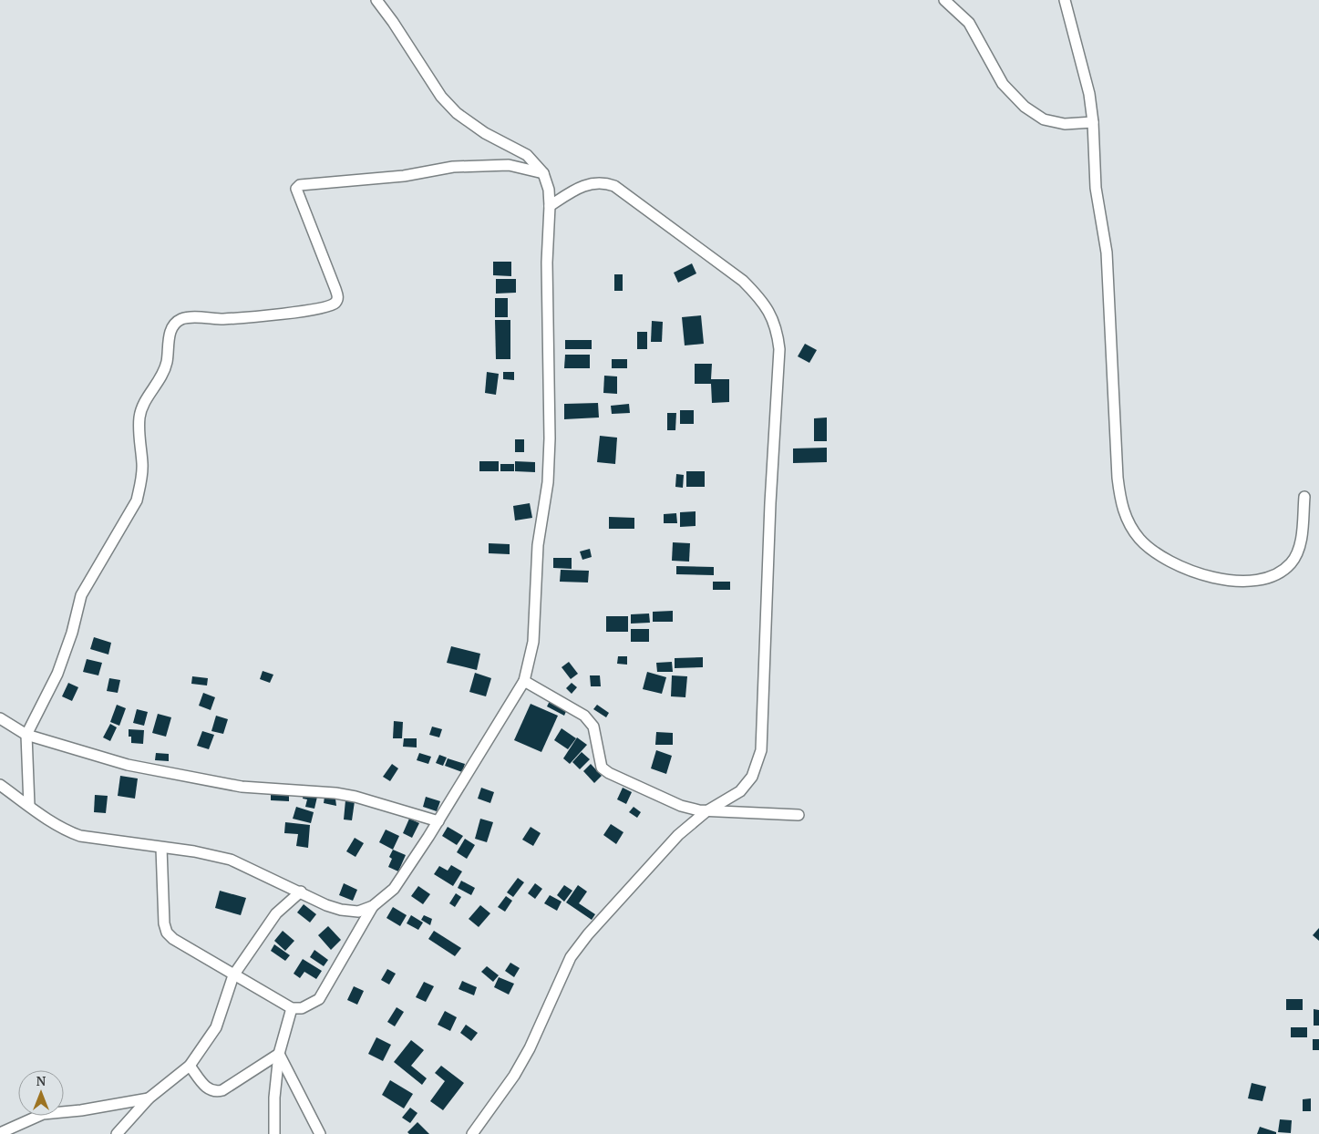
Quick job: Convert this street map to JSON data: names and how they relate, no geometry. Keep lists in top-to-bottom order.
{
  "north": "top"
}
